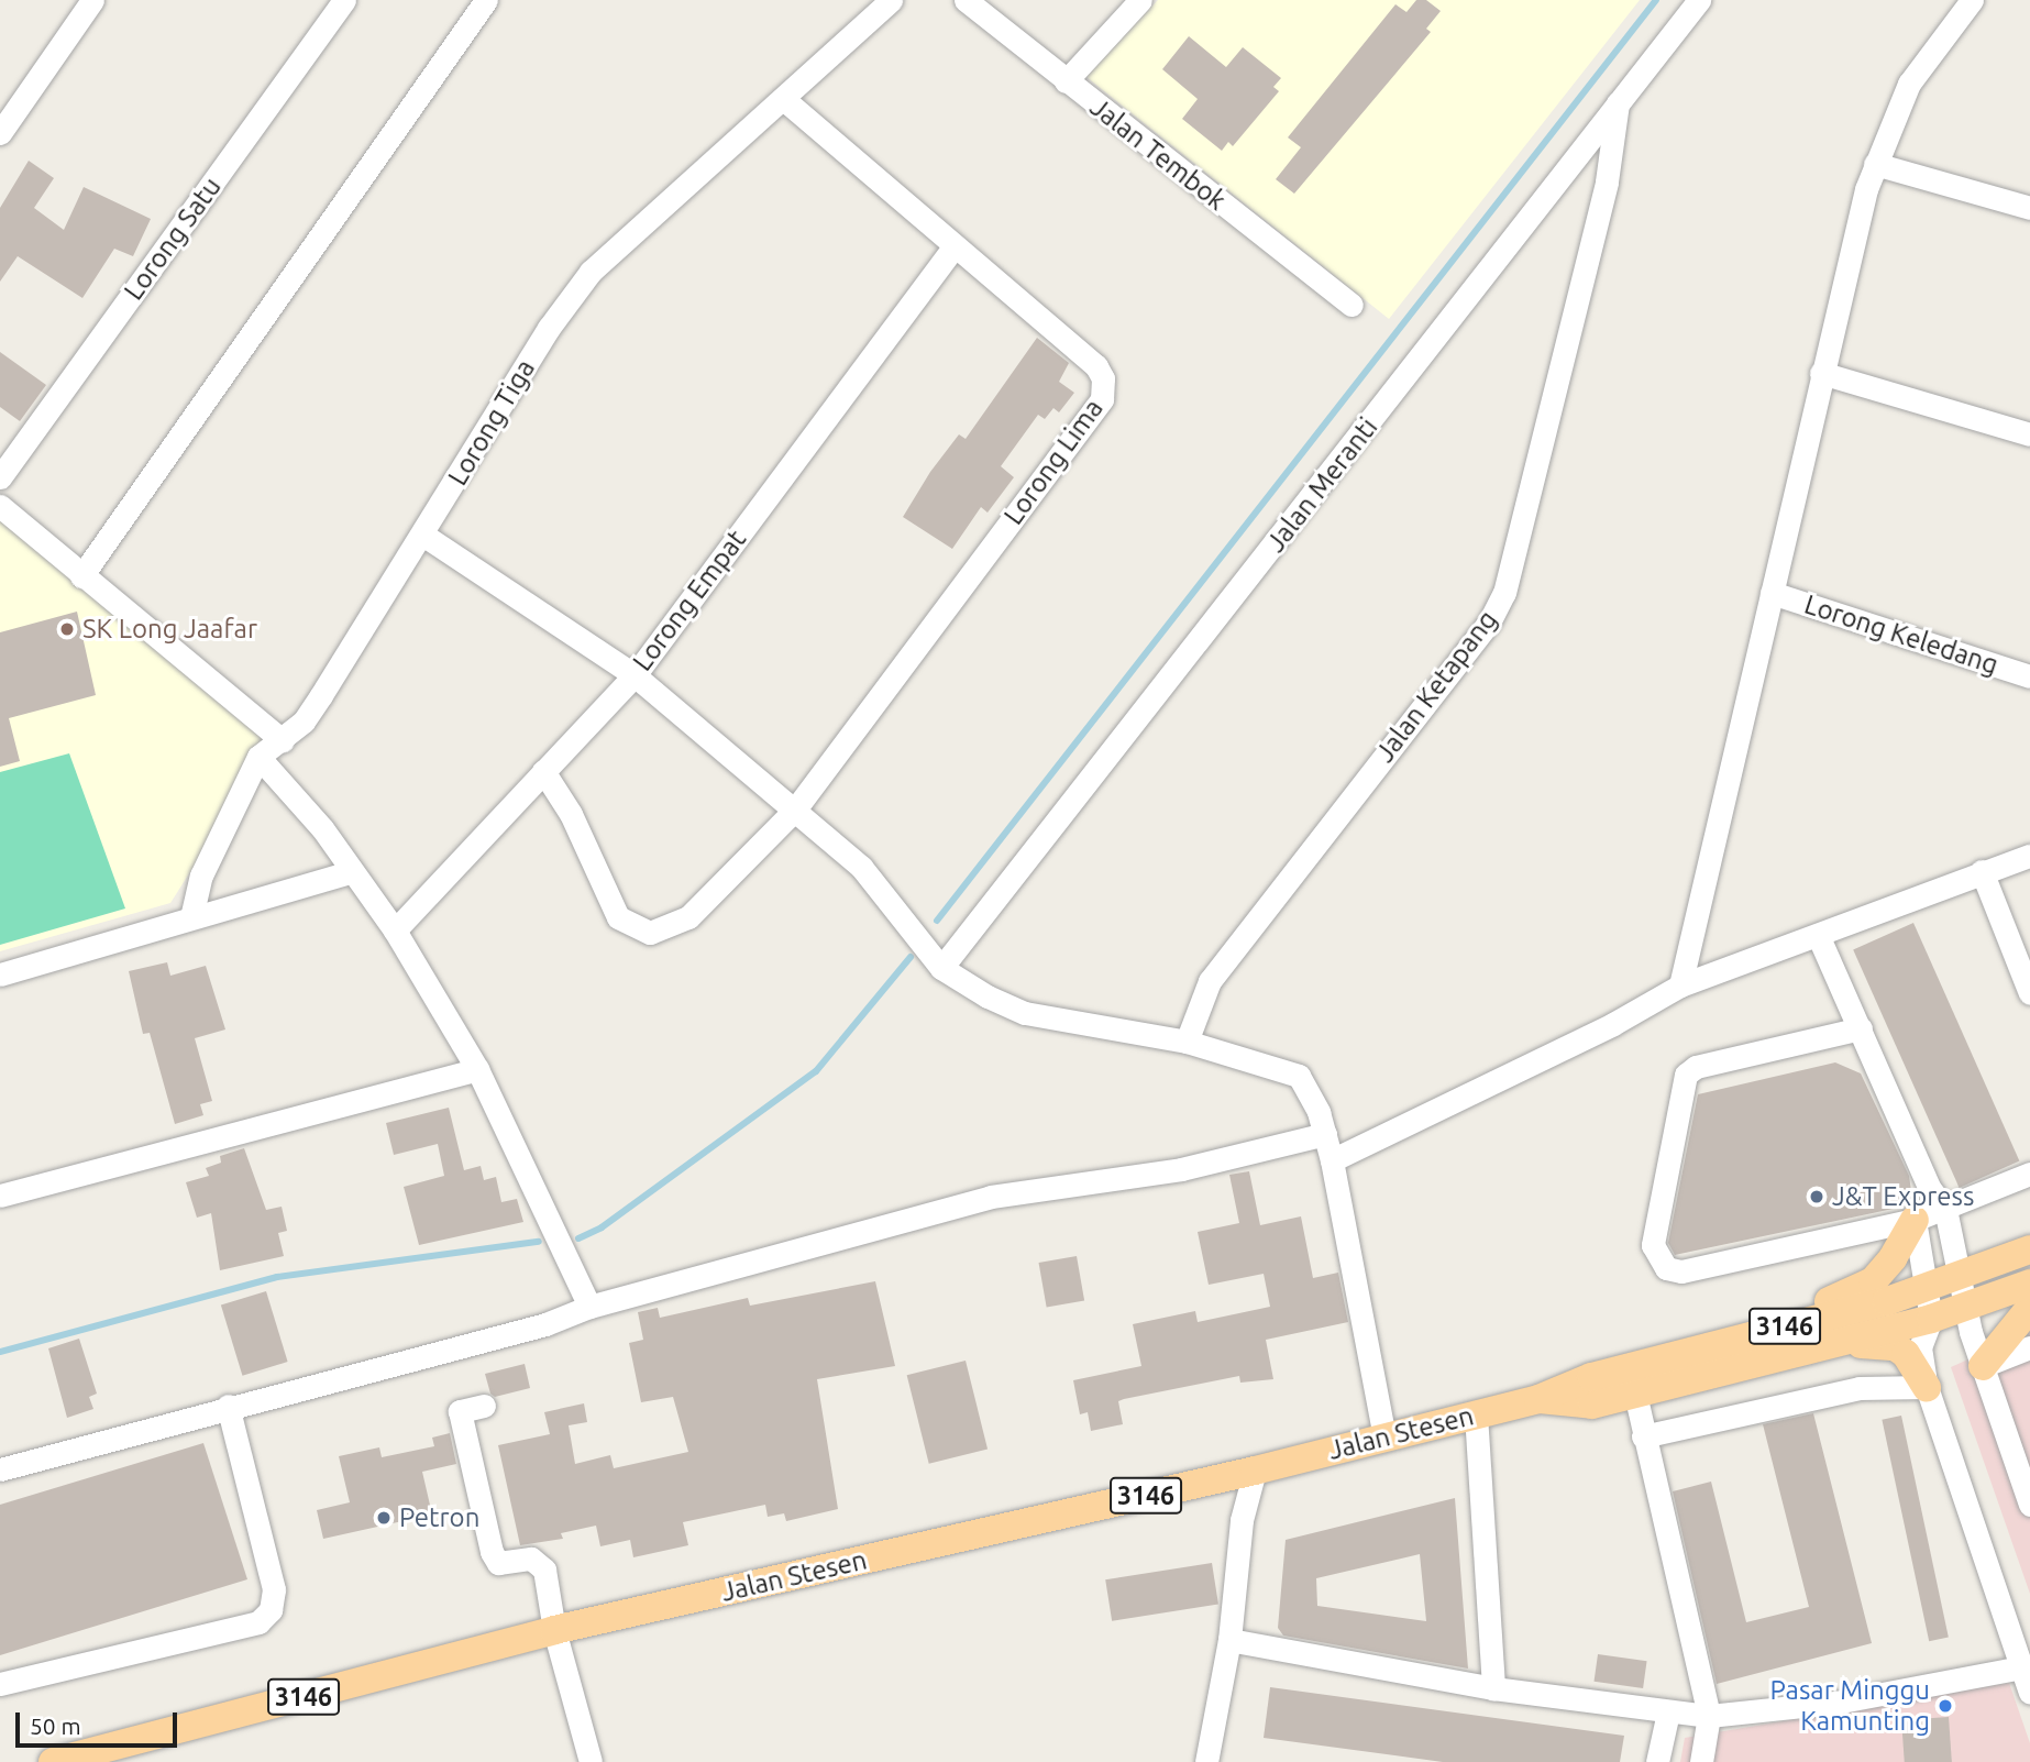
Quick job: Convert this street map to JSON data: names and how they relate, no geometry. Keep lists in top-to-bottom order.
{
  "streets": {
    "main road": ["3146", "Jalan Stesen"],
    "street": [
      "Jalan Tembok",
      "Lorong Satu",
      "Lorong Tiga",
      "Lorong Lima",
      "Jalan Meranti",
      "Lorong Empat",
      "Lorong Keledang",
      "Jalan Ketapang"
    ]
  },
  "crossings": [
    ["Lorong Tiga", "Lorong Lima"],
    ["Lorong Lima", "Lorong Empat"],
    ["Jalan Meranti", "Jalan Ketapang"],
    ["3146", "Jalan Stesen"]
  ],
  "places": [
    "SK Long Jaafar",
    "J&T Express",
    "Petron",
    "Pasar Minggu Kamunting"
  ],
  "scale_bar": "50 m"
}
